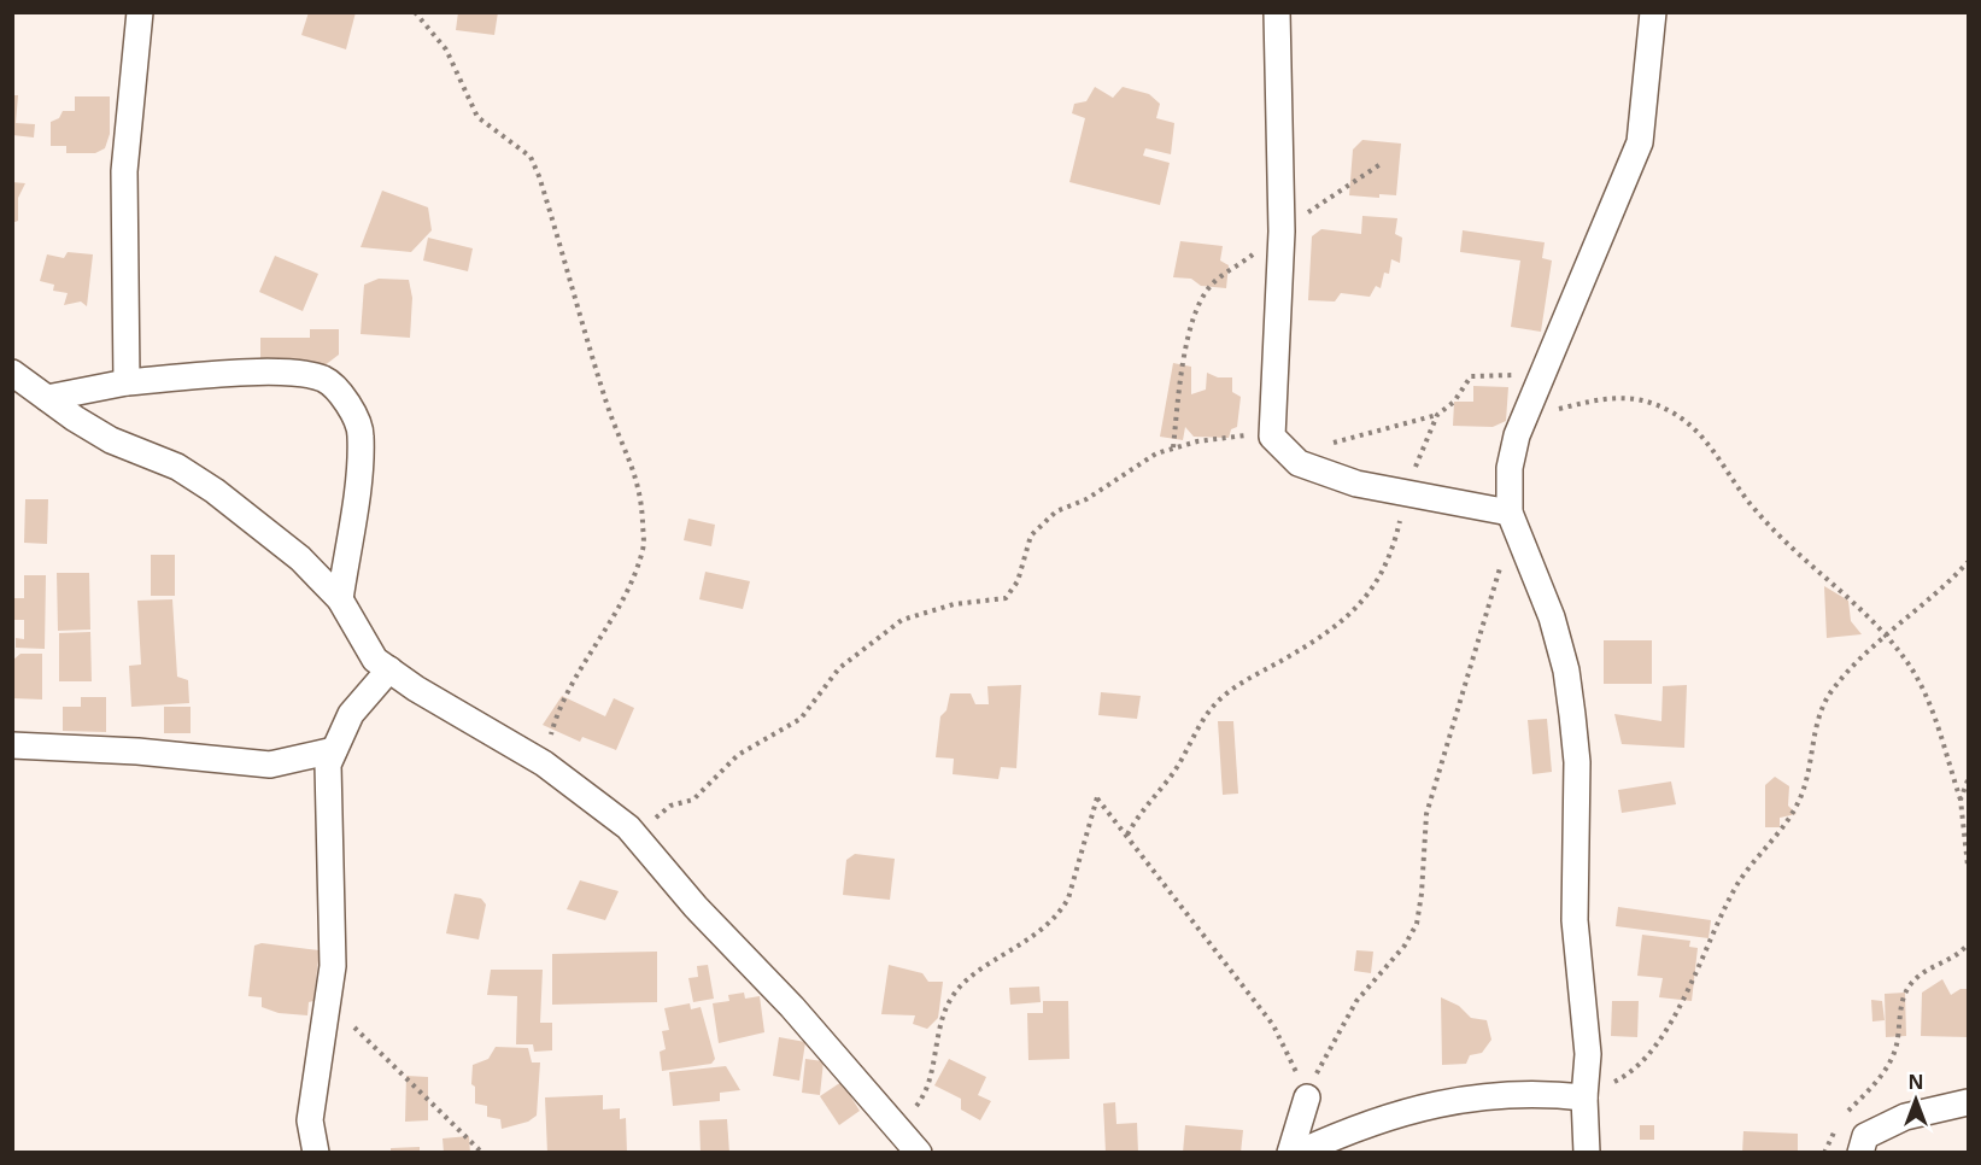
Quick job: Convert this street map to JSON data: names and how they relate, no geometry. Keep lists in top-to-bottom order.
{
  "north": "top"
}
